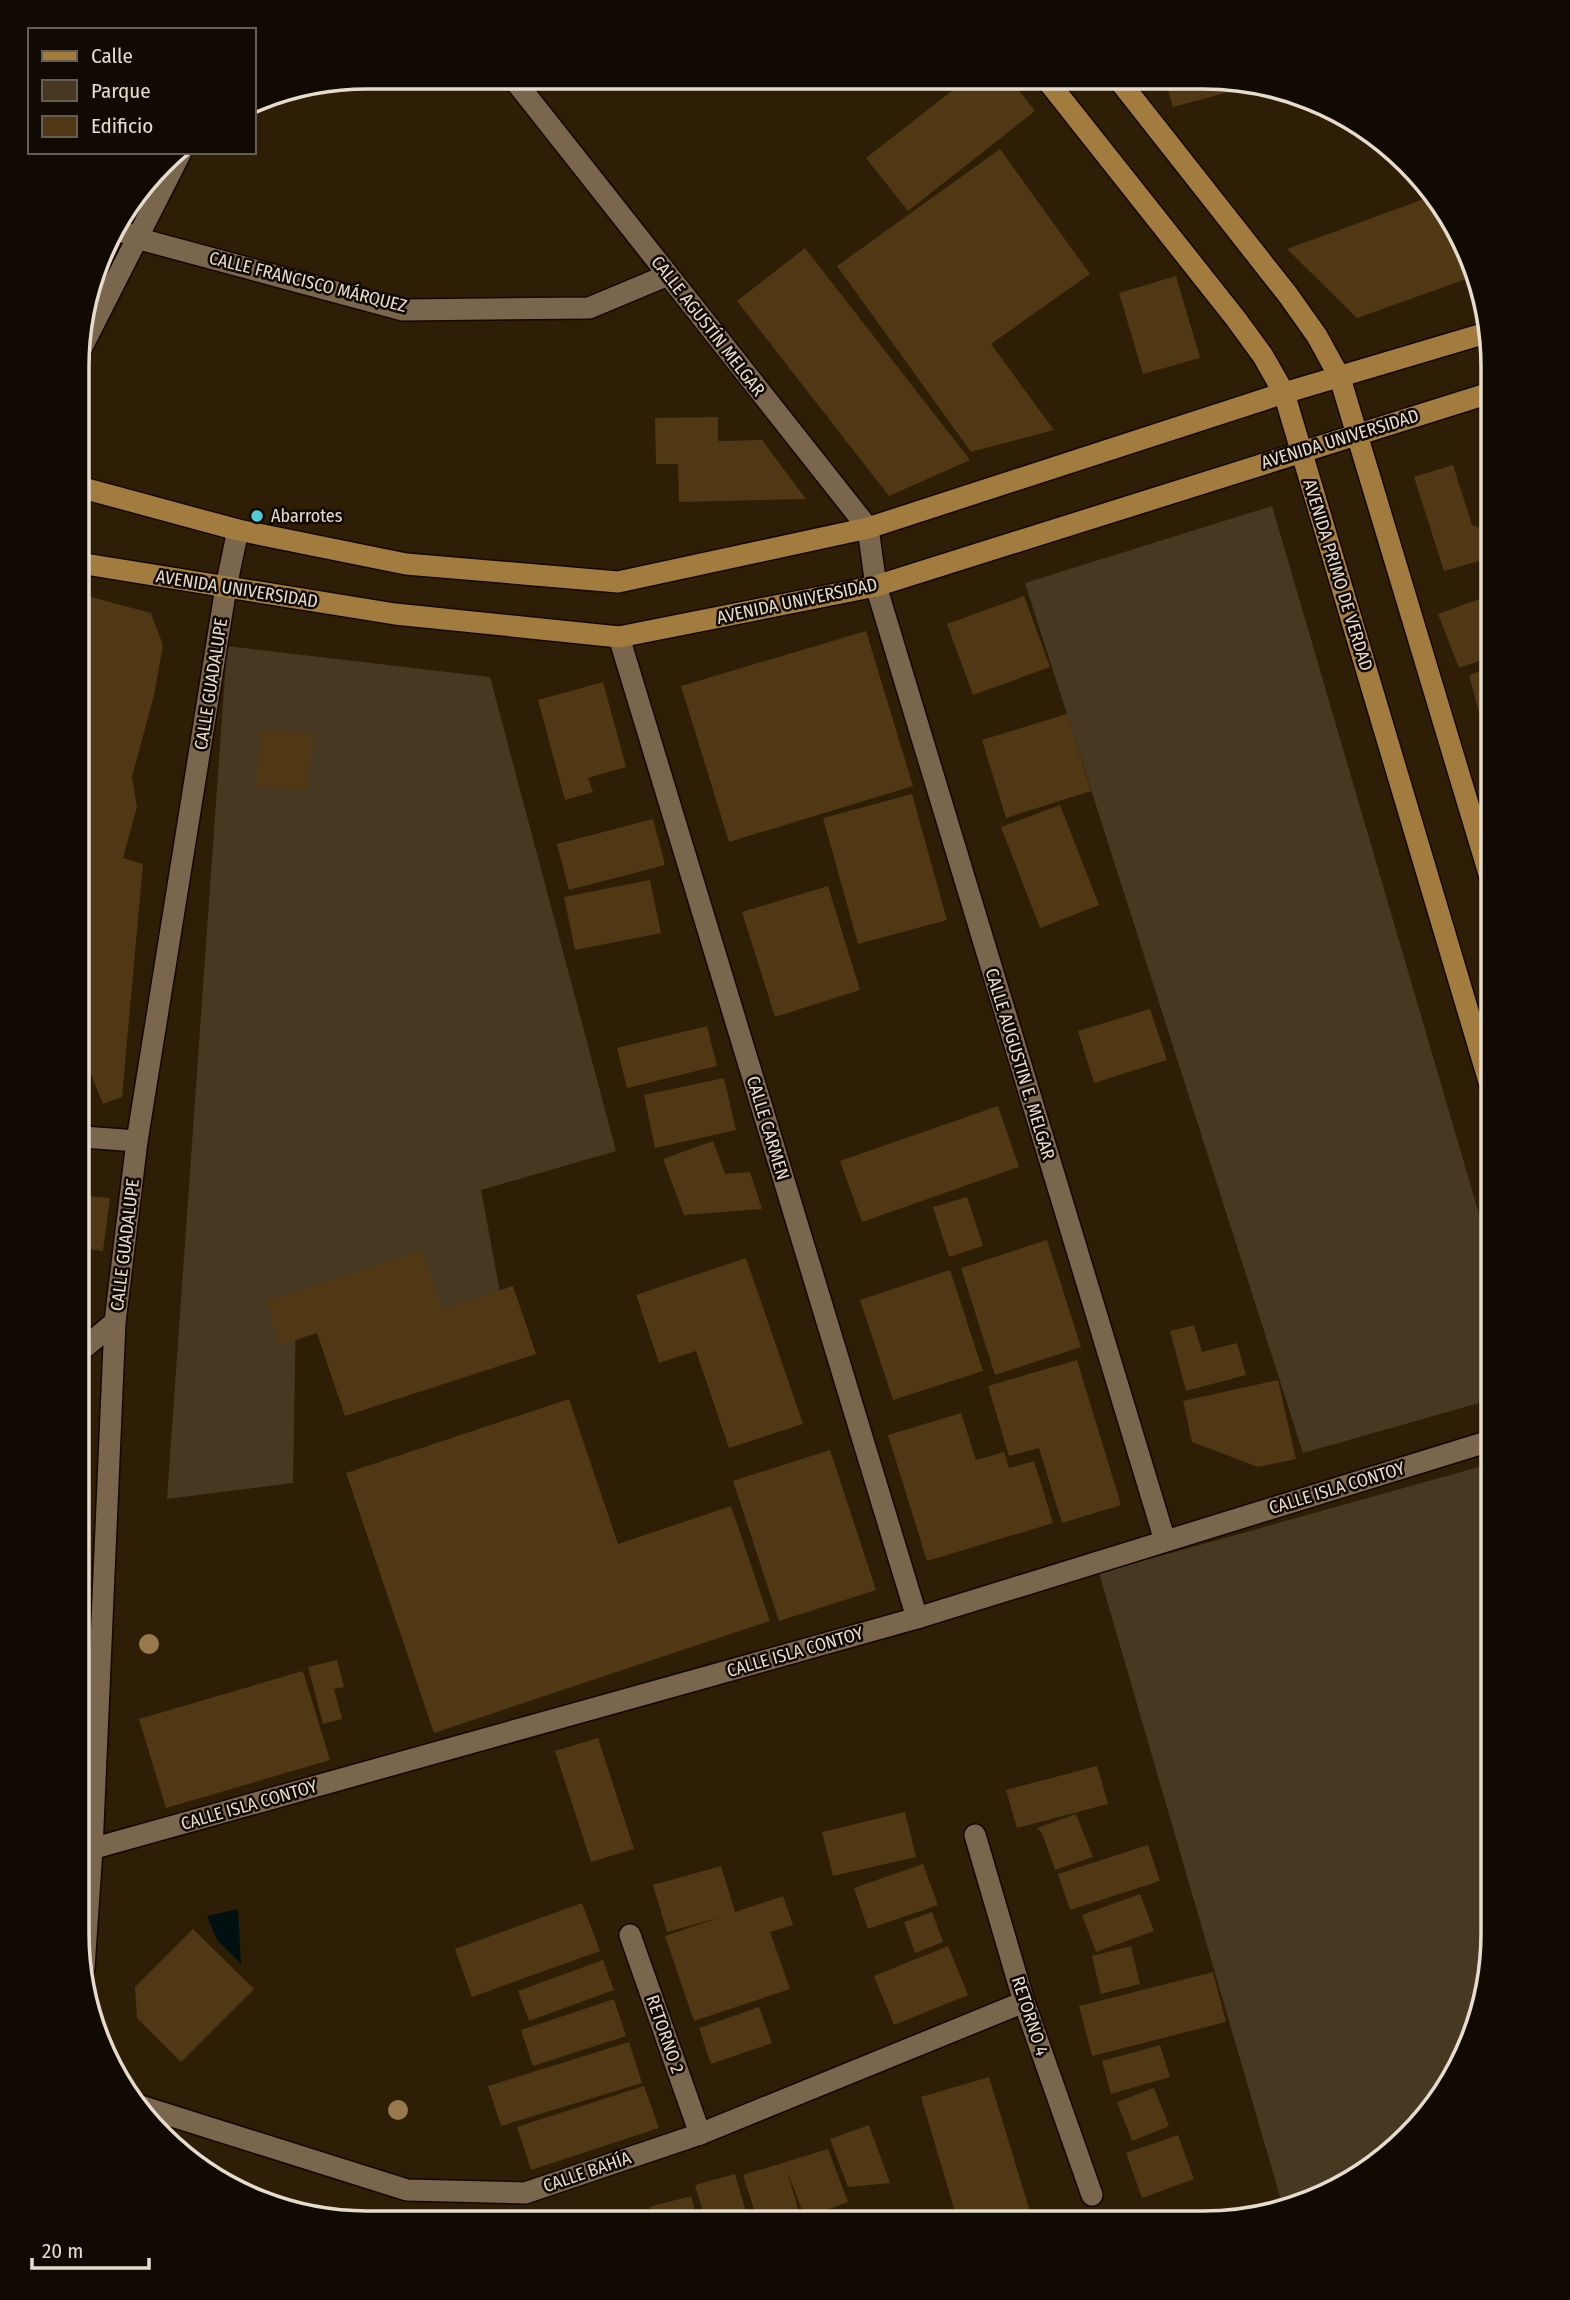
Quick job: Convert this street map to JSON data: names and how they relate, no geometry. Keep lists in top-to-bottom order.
{
  "streets": {
    "main road": ["AVENIDA UNIVERSIDAD", "AVENIDA PRIMO DE VERDAD"],
    "street": [
      "CALLE FRANCISCO MÁRQUEZ",
      "CALLE AGUSTÍN MELGAR",
      "CALLE GUADALUPE",
      "CALLE AUGUSTIN E. MELGAR",
      "CALLE CARMEN",
      "CALLE ISLA CONTOY",
      "RETORNO 4",
      "RETORNO 2",
      "CALLE BAHÍA"
    ]
  },
  "crossings": [
    ["CALLE FRANCISCO MÁRQUEZ", "CALLE AGUSTÍN MELGAR"],
    ["AVENIDA UNIVERSIDAD", "AVENIDA PRIMO DE VERDAD"],
    ["AVENIDA UNIVERSIDAD", "CALLE GUADALUPE"],
    ["AVENIDA UNIVERSIDAD", "CALLE AUGUSTIN E. MELGAR"],
    ["AVENIDA UNIVERSIDAD", "CALLE CARMEN"],
    ["CALLE AUGUSTIN E. MELGAR", "CALLE ISLA CONTOY"],
    ["CALLE CARMEN", "CALLE ISLA CONTOY"],
    ["RETORNO 4", "CALLE BAHÍA"],
    ["RETORNO 2", "CALLE BAHÍA"]
  ],
  "places": ["Abarrotes"],
  "legend": ["Calle", "Parque", "Edificio"],
  "scale_bar": "20 m"
}
